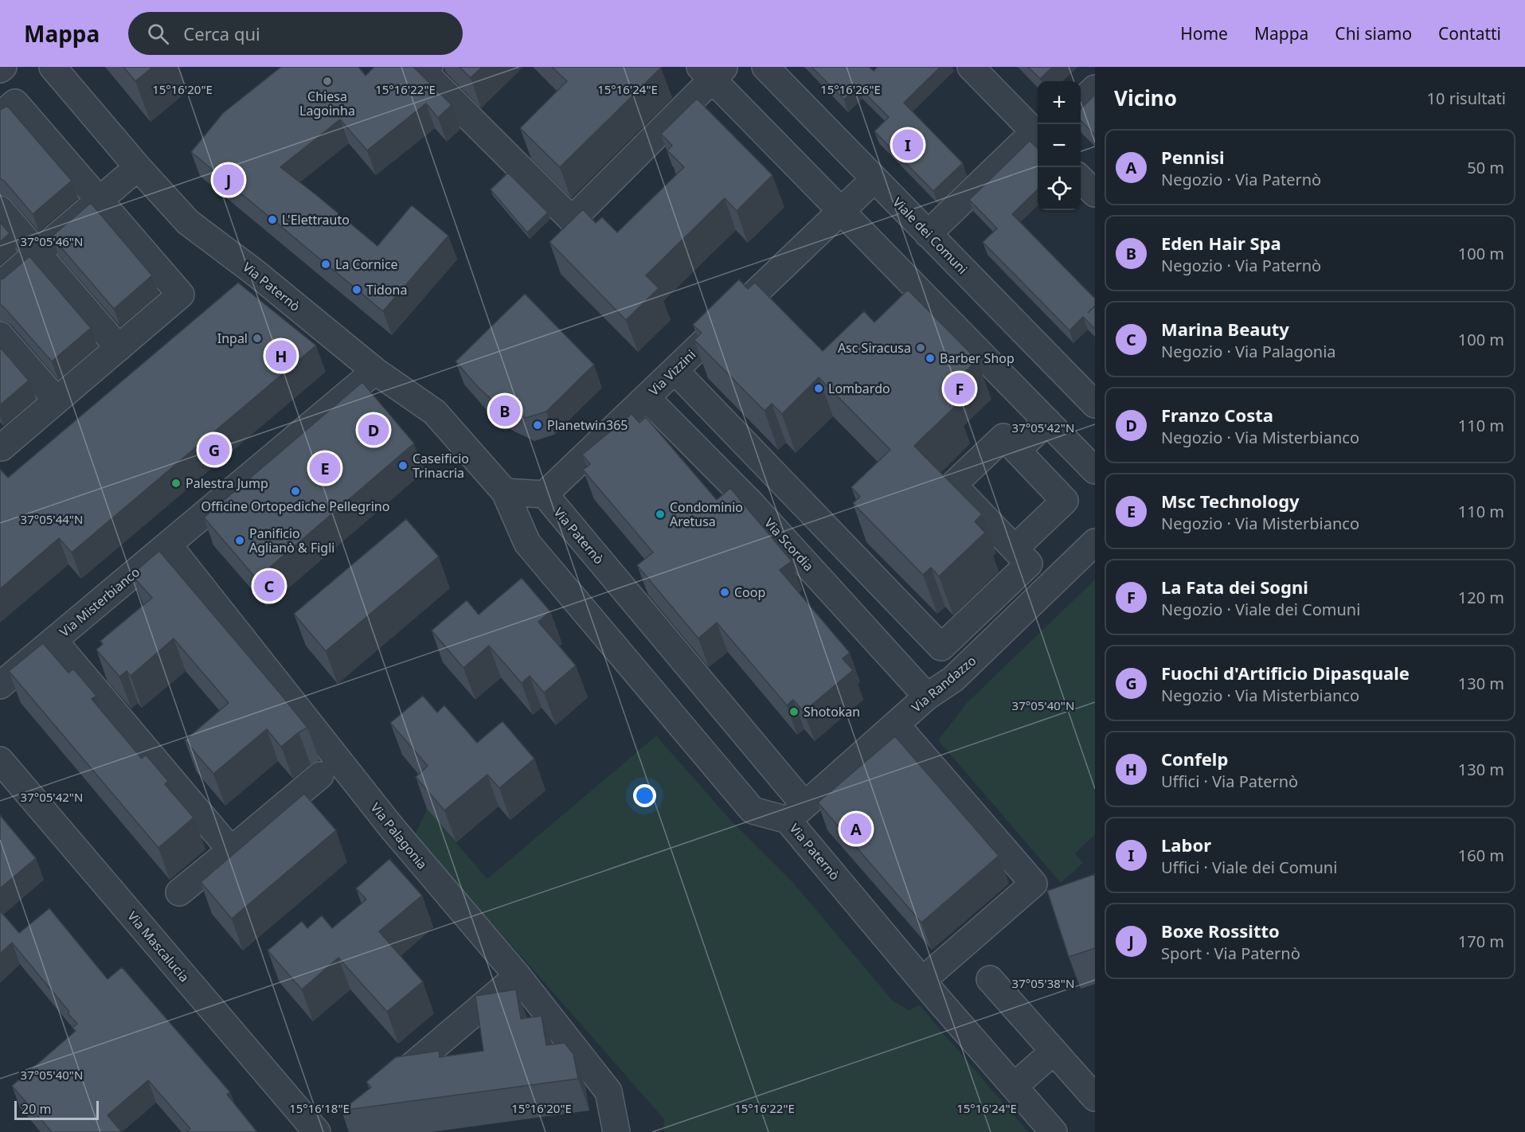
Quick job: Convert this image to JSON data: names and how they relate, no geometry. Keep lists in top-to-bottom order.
{
  "streets": {
    "street": [
      "Viale dei Comuni",
      "Via Paternò",
      "Via Vizzini",
      "Via Scordia",
      "Via Misterbianco",
      "Via Randazzo",
      "Via Palagonia",
      "Via Mascalucia"
    ]
  },
  "crossings": [
    ["Viale dei Comuni", "Via Vizzini"],
    ["Via Paternò", "Via Vizzini"],
    ["Via Paternò", "Via Misterbianco"],
    ["Via Paternò", "Via Randazzo"],
    ["Via Vizzini", "Via Scordia"],
    ["Via Scordia", "Via Randazzo"],
    ["Via Misterbianco", "Via Palagonia"]
  ],
  "places": [
    "Chiesa Lagoinha",
    "L'Elettrauto",
    "La Cornice",
    "Tidona",
    "Inpal",
    "Asc Siracusa",
    "Barber Shop",
    "Lombardo",
    "Planetwin365",
    "Caseificio Trinacria",
    "Palestra Jump",
    "Officine Ortopediche Pellegrino",
    "Condominio Aretusa",
    "Panificio Aglianò & Figli",
    "Coop",
    "Shotokan"
  ],
  "scale_bar": "20 m",
  "page": {
    "header": "Mappa",
    "search": "Cerca qui",
    "nav": [
      "Home",
      "Mappa",
      "Chi siamo",
      "Contatti"
    ],
    "heading": ["Vicino", "10 risultati"],
    "map_buttons": ["+", "−"],
    "pins": [
      "I",
      "J",
      "H",
      "F",
      "B",
      "D",
      "G",
      "E",
      "C",
      "A"
    ],
    "list": [
      {
        "mark": "A",
        "name": "Pennisi",
        "note": "Negozio · Via Paternò",
        "value": "50 m"
      },
      {
        "mark": "B",
        "name": "Eden Hair Spa",
        "note": "Negozio · Via Paternò",
        "value": "100 m"
      },
      {
        "mark": "C",
        "name": "Marina Beauty",
        "note": "Negozio · Via Palagonia",
        "value": "100 m"
      },
      {
        "mark": "D",
        "name": "Franzo Costa",
        "note": "Negozio · Via Misterbianco",
        "value": "110 m"
      },
      {
        "mark": "E",
        "name": "Msc Technology",
        "note": "Negozio · Via Misterbianco",
        "value": "110 m"
      },
      {
        "mark": "F",
        "name": "La Fata dei Sogni",
        "note": "Negozio · Viale dei Comuni",
        "value": "120 m"
      },
      {
        "mark": "G",
        "name": "Fuochi d'Artificio Dipasquale",
        "note": "Negozio · Via Misterbianco",
        "value": "130 m"
      },
      {
        "mark": "H",
        "name": "Confelp",
        "note": "Uffici · Via Paternò",
        "value": "130 m"
      },
      {
        "mark": "I",
        "name": "Labor",
        "note": "Uffici · Viale dei Comuni",
        "value": "160 m"
      },
      {
        "mark": "J",
        "name": "Boxe Rossitto",
        "note": "Sport · Via Paternò",
        "value": "170 m"
      }
    ],
    "scale": "20 m"
  },
  "coordinates": [
    "15°16'20\"E",
    "15°16'22\"E",
    "15°16'24\"E",
    "15°16'26\"E",
    "37°05'46\"N",
    "37°05'42\"N",
    "37°05'44\"N",
    "37°05'40\"N",
    "37°05'38\"N",
    "15°16'18\"E"
  ]
}
